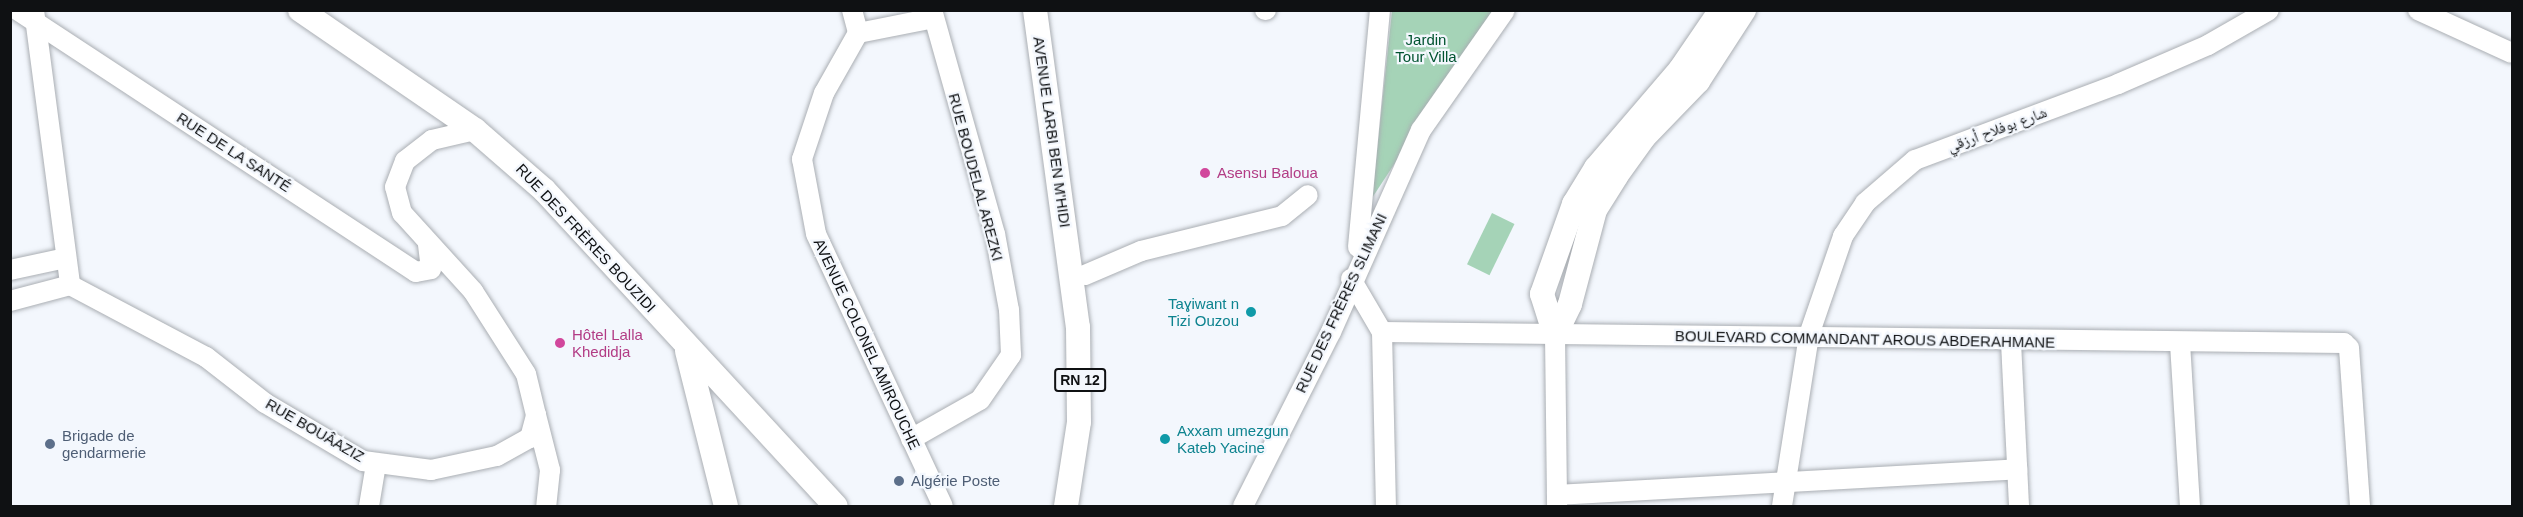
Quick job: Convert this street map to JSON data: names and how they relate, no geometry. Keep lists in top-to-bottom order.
{
  "streets": {
    "main road": ["AVENUE LARBI BEN M'HIDI", "RUE DES FRÈRES BOUZIDI", "RN 12"],
    "street": [
      "شارع بوفلاح أرزقي",
      "RUE DE LA SANTÉ",
      "RUE BOUDELAL AREZKI",
      "RUE DES FRÈRES SLIMANI",
      "BOULEVARD COMMANDANT AROUS ABDERAHMANE",
      "AVENUE COLONEL AMIROUCHE",
      "RUE BOUÂAZIZ"
    ]
  },
  "crossings": [
    ["شارع بوفلاح أرزقي", "BOULEVARD COMMANDANT AROUS ABDERAHMANE"],
    ["RUE BOUDELAL AREZKI", "AVENUE COLONEL AMIROUCHE"]
  ],
  "parks": ["Jardin Tour Villa"],
  "places": [
    "Asensu Baloua",
    "Taɣiwant n Tizi Ouzou",
    "Hôtel Lalla Khedidja",
    "Axxam umezgun Kateb Yacine",
    "Brigade de gendarmerie",
    "Algérie Poste"
  ]
}
